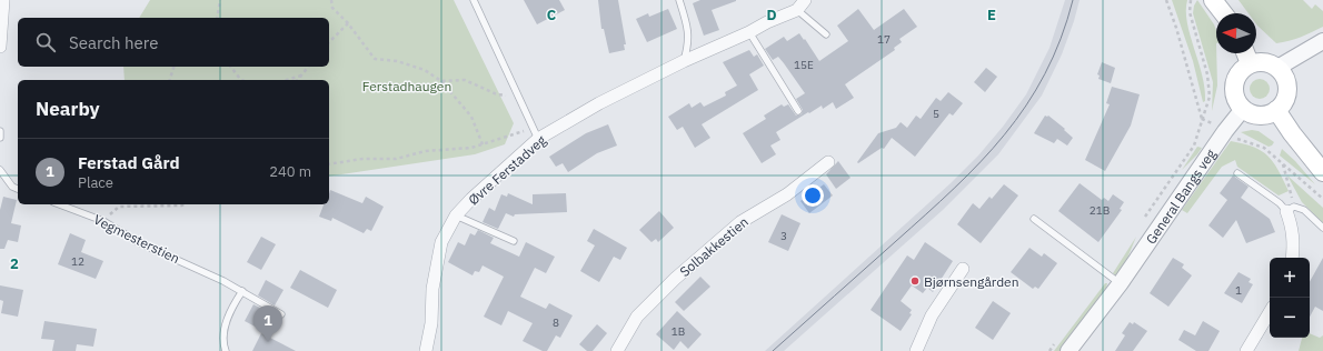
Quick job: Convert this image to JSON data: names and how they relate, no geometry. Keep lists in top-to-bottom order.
{
  "streets": {
    "street": ["Øvre Ferstadveg", "General Bangs veg", "Solbakkestien"],
    "lane": ["Vegmesterstien"]
  },
  "parks": ["Ferstadhaugen"],
  "places": ["Bjørnsengården"],
  "house_numbers": [
    "17",
    "15E",
    "5",
    "21B",
    "3",
    "12",
    "1",
    "8",
    "1B"
  ],
  "north": "left",
  "page": {
    "search": "Search here",
    "heading": "Nearby",
    "list": [
      {
        "mark": "1",
        "name": "Ferstad Gård",
        "note": "Place",
        "value": "240 m"
      }
    ],
    "map_buttons": ["+", "−"],
    "pins": "1"
  },
  "grid": {
    "columns": ["C", "D", "E"],
    "rows": ["2"]
  }
}
